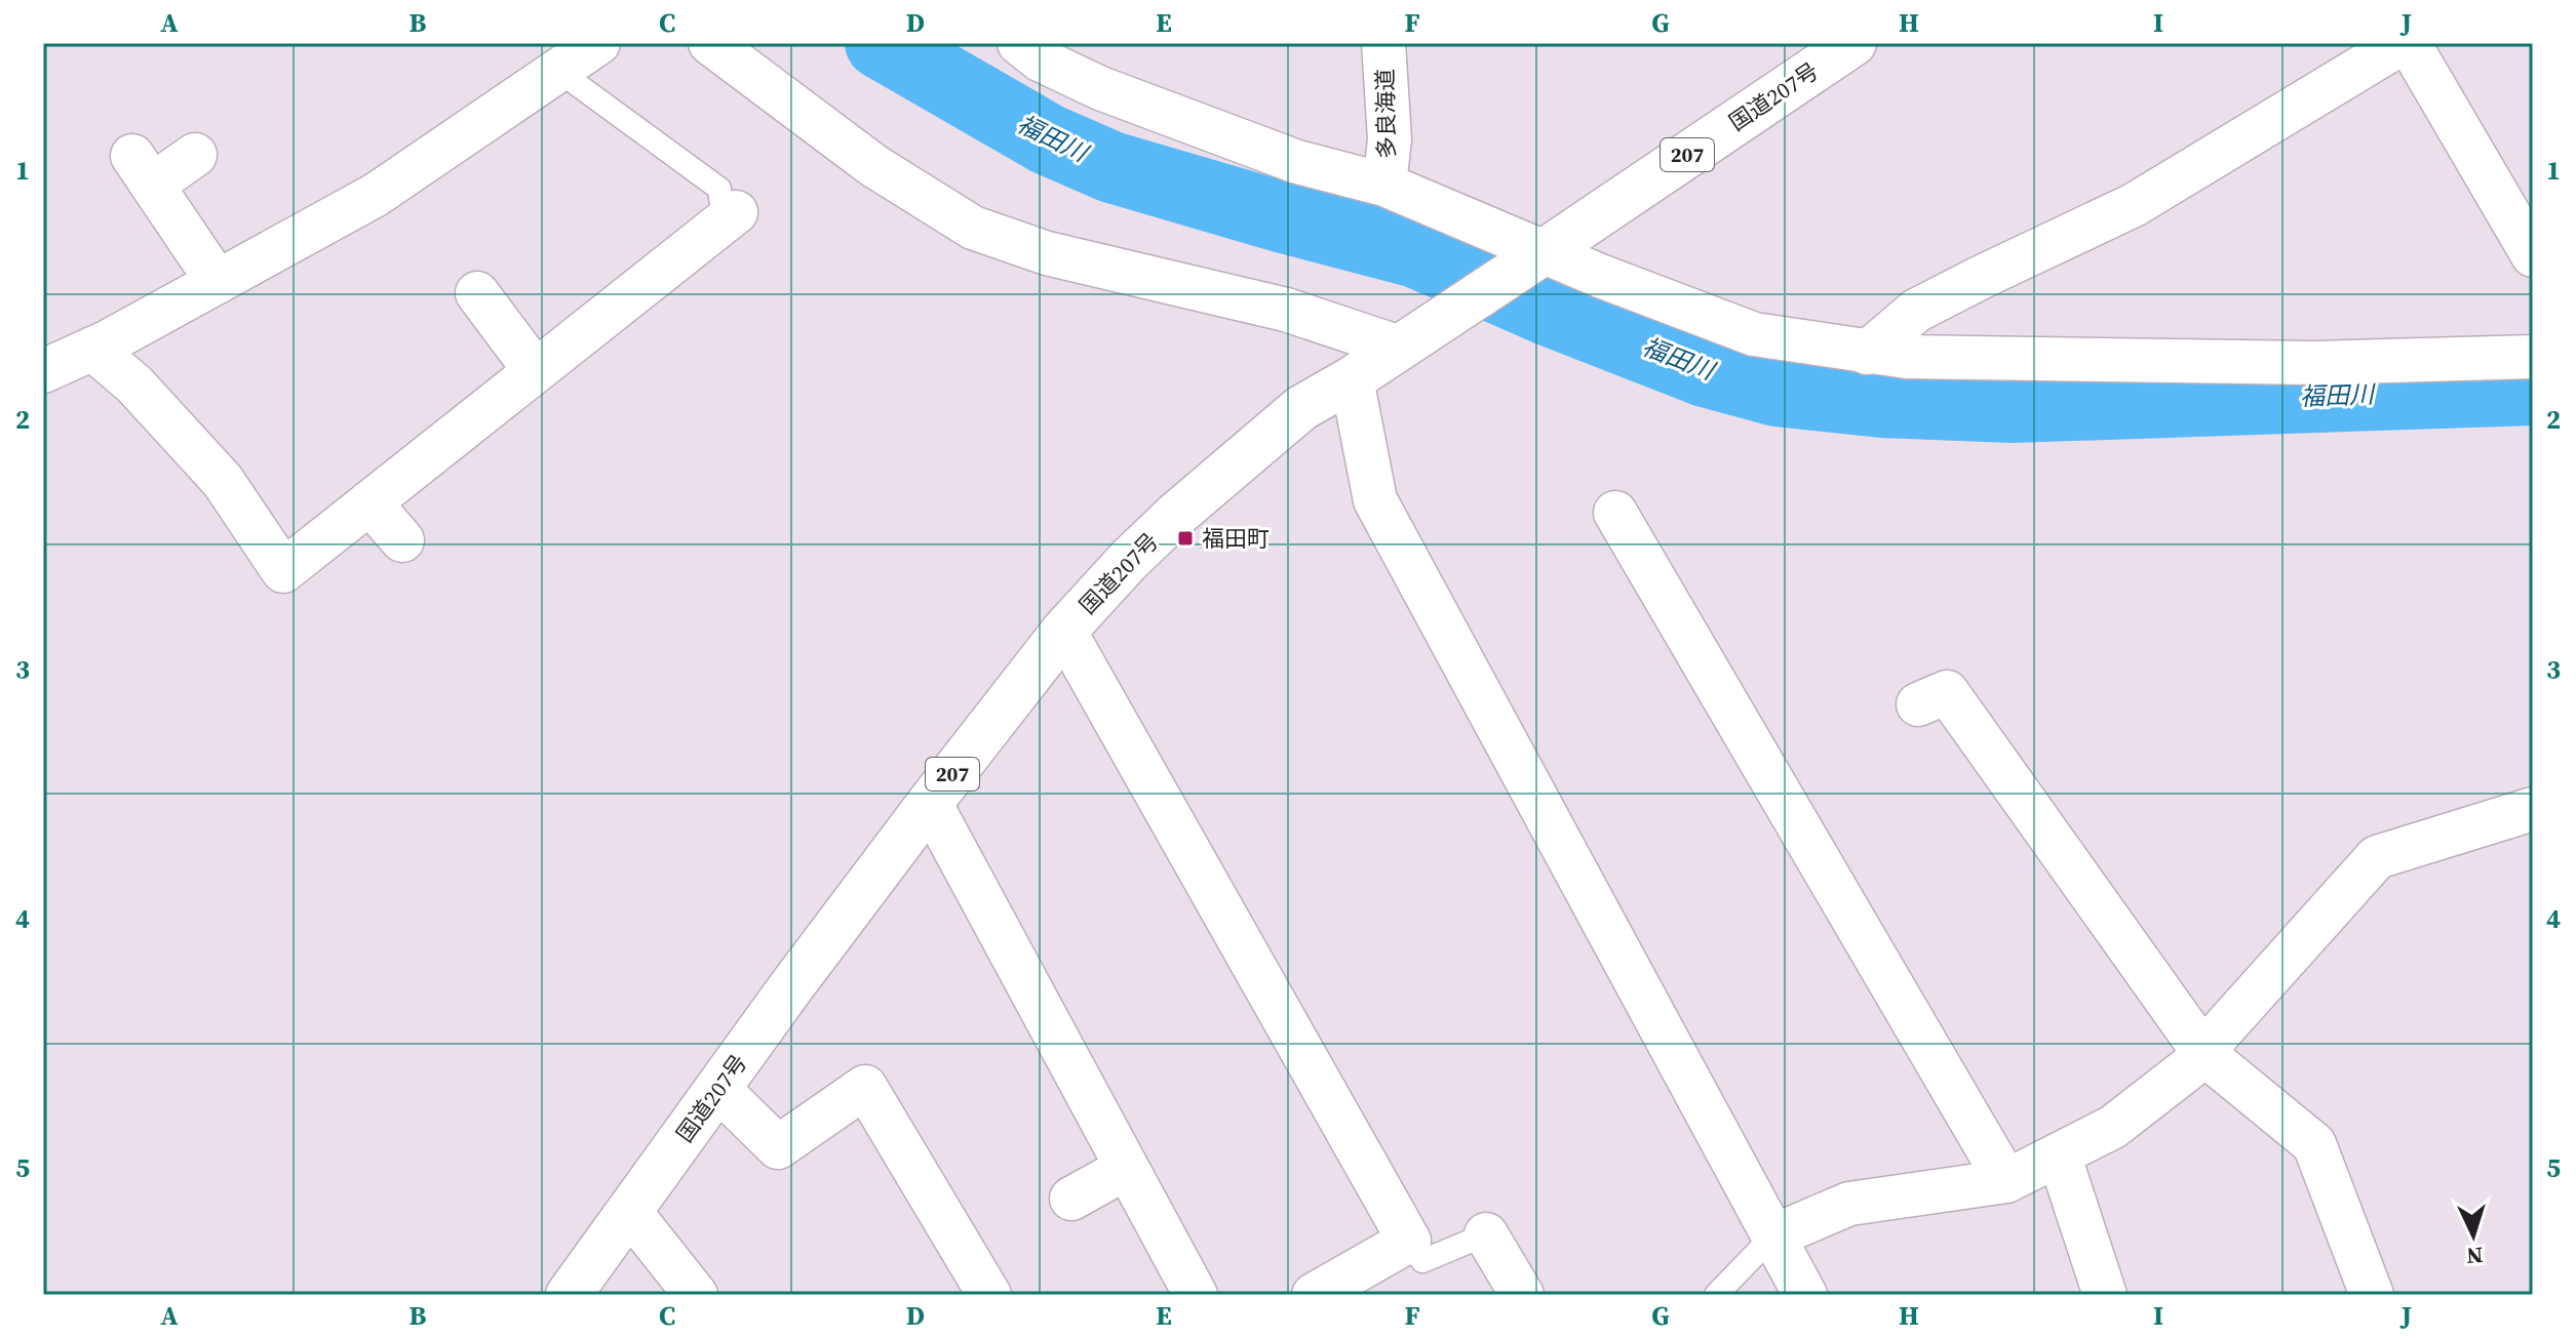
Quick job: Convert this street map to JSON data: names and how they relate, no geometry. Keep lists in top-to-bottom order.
{
  "streets": {
    "highway": ["国道207号", "207"],
    "street": ["多良海道"]
  },
  "water": ["福田川"],
  "places": {
    "transit": ["福田町"]
  },
  "north": "bottom",
  "grid": {
    "columns": [
      "A",
      "B",
      "C",
      "D",
      "E",
      "F",
      "G",
      "H",
      "I",
      "J"
    ],
    "rows": [
      "1",
      "2",
      "3",
      "4",
      "5"
    ]
  }
}
